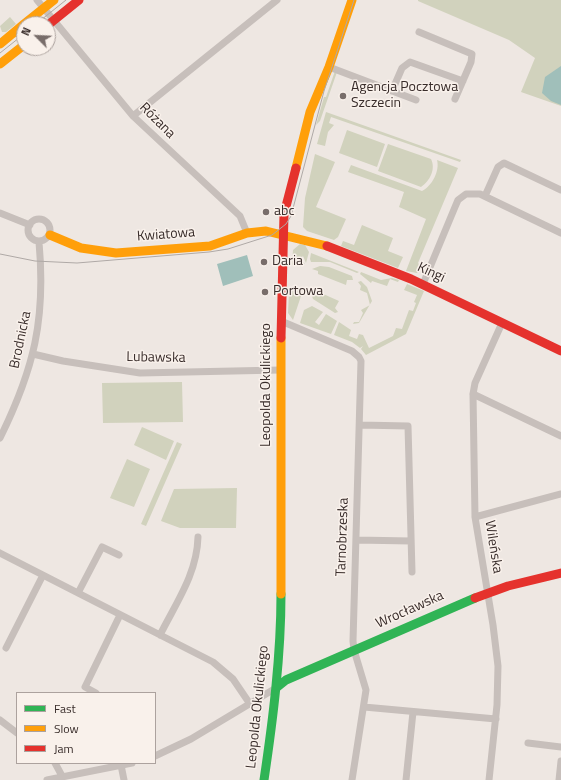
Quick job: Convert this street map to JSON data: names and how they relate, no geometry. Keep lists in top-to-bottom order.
{
  "streets": {
    "street": [
      "Różana",
      "Kwiatowa",
      "Kingi",
      "Brodnicka",
      "Lubawska",
      "Leopolda Okulickiego",
      "Tarnobrzeska",
      "Wileńska",
      "Wrocławska"
    ]
  },
  "crossings": [
    ["Różana", "Kwiatowa"],
    ["Kwiatowa", "Kingi"],
    ["Kwiatowa", "Brodnicka"],
    ["Kwiatowa", "Leopolda Okulickiego"],
    ["Kingi", "Leopolda Okulickiego"],
    ["Kingi", "Wileńska"],
    ["Brodnicka", "Lubawska"],
    ["Lubawska", "Leopolda Okulickiego"],
    ["Leopolda Okulickiego", "Tarnobrzeska"],
    ["Leopolda Okulickiego", "Wrocławska"],
    ["Tarnobrzeska", "Wrocławska"],
    ["Wileńska", "Wrocławska"]
  ],
  "places": [
    "Agencja Pocztowa Szczecin",
    "abc",
    "Daria",
    "Portowa"
  ],
  "legend": ["Fast", "Slow", "Jam"],
  "north": "top left"
}
